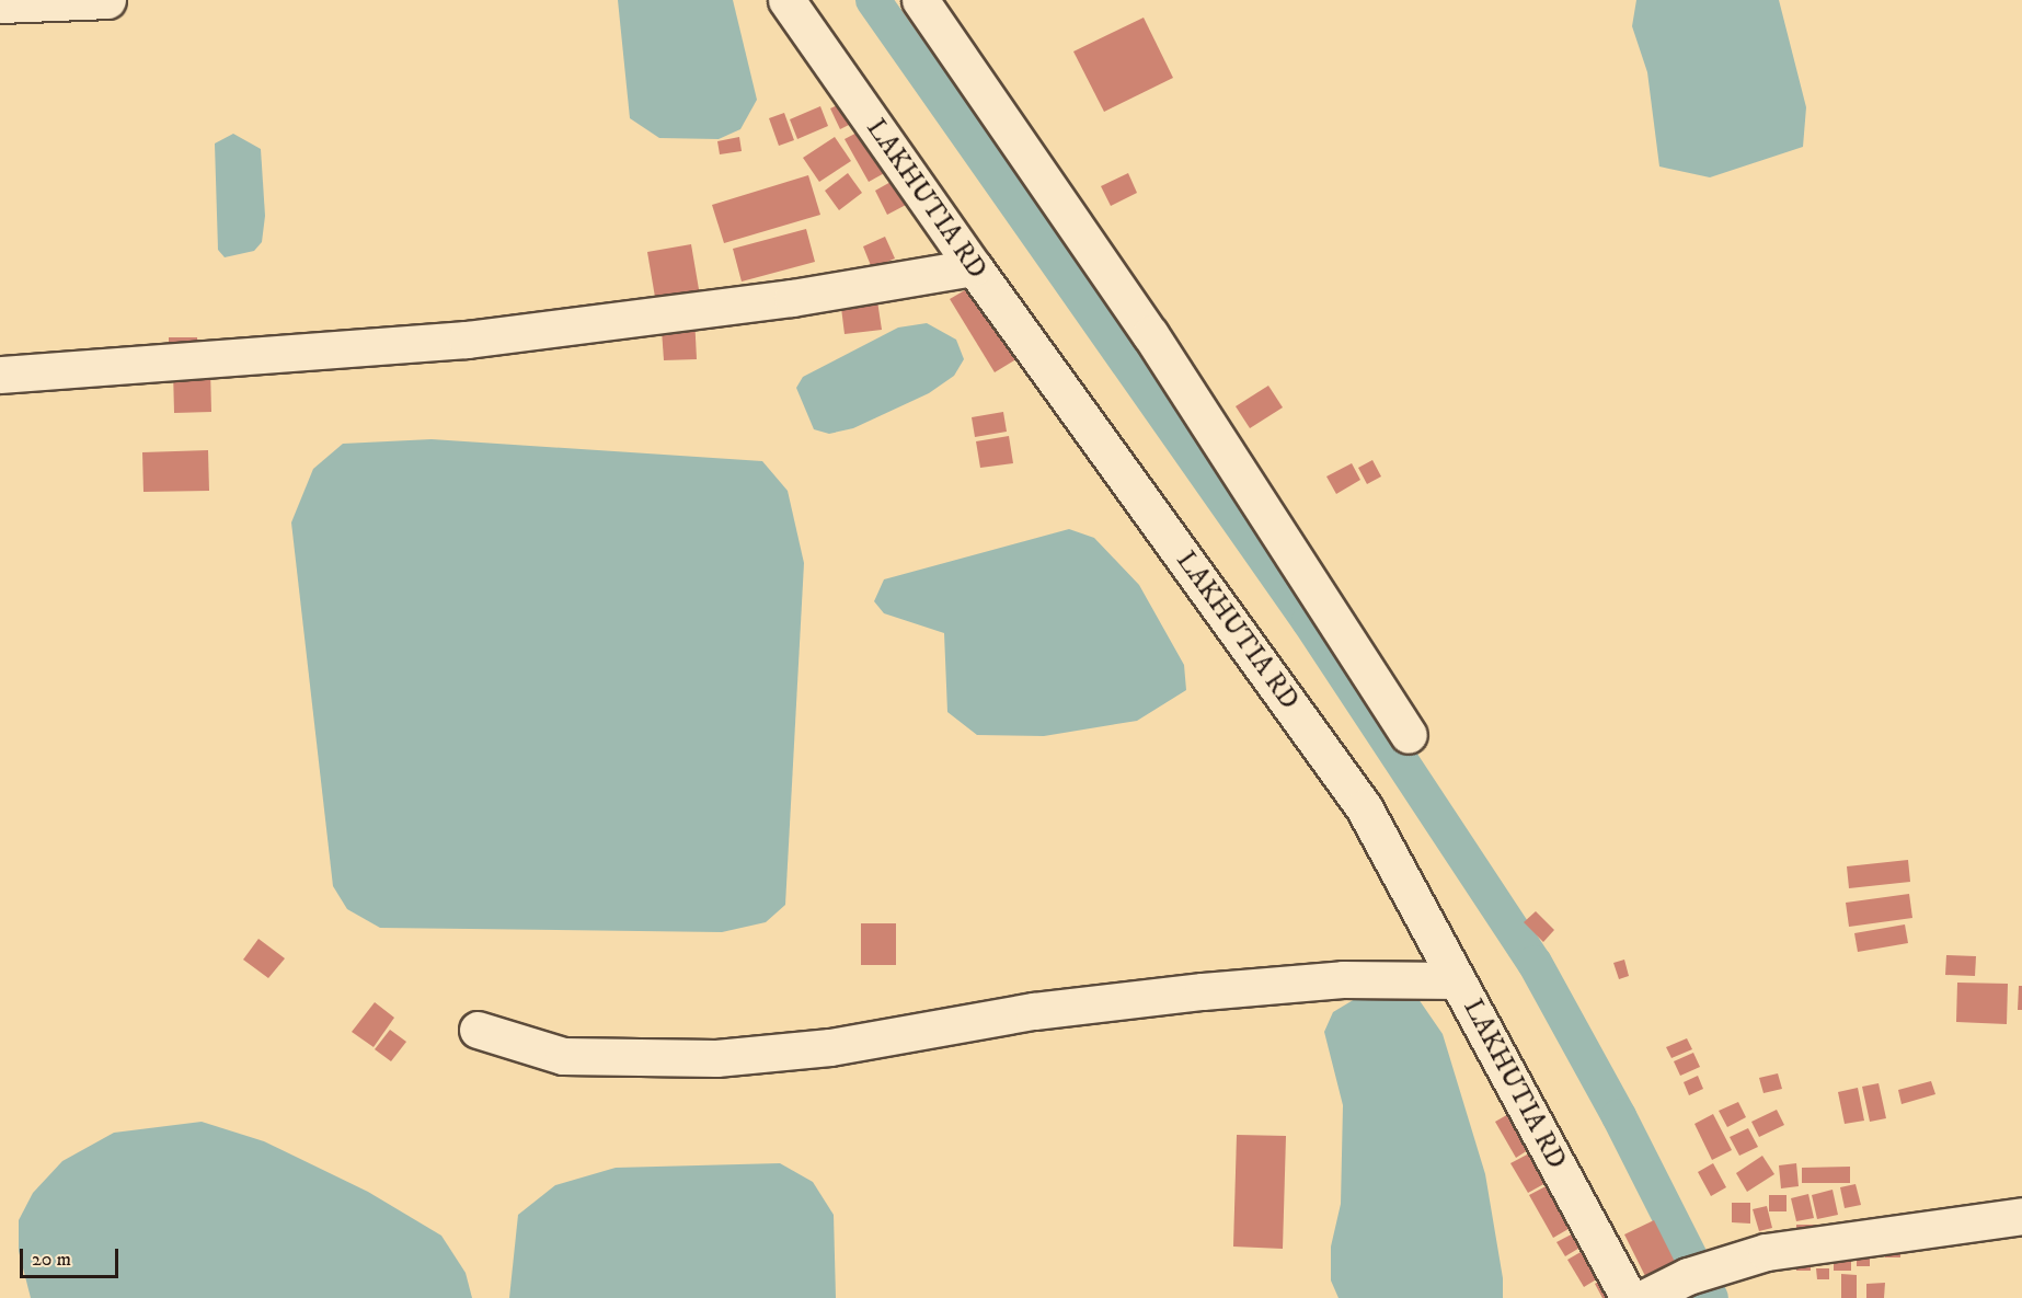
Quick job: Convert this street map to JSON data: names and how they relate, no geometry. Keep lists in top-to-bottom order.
{
  "streets": {
    "street": ["LAKHUTIA RD"]
  },
  "scale_bar": "20 m"
}
